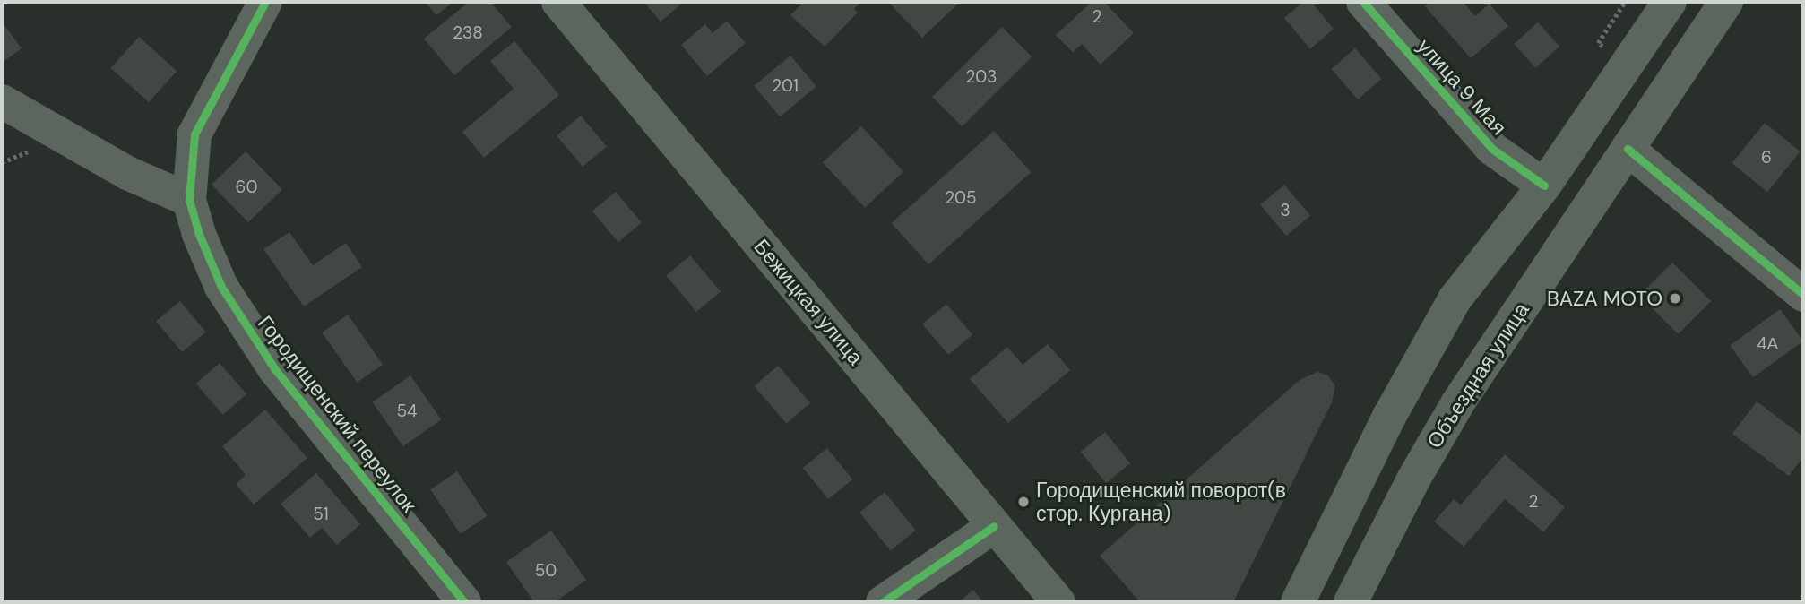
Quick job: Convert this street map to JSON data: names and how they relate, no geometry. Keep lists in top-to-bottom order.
{
  "streets": {
    "main road": ["Бежицкая улица", "Объездная улица"],
    "street": ["улица 9 Мая", "Городищенский переулок"]
  },
  "places": ["BAZA MOTO", "Городищенский поворот(в стор. Кургана)"],
  "house_numbers": [
    "2",
    "238",
    "203",
    "201",
    "6",
    "60",
    "205",
    "3",
    "4А",
    "54",
    "2",
    "51",
    "50"
  ]
}
